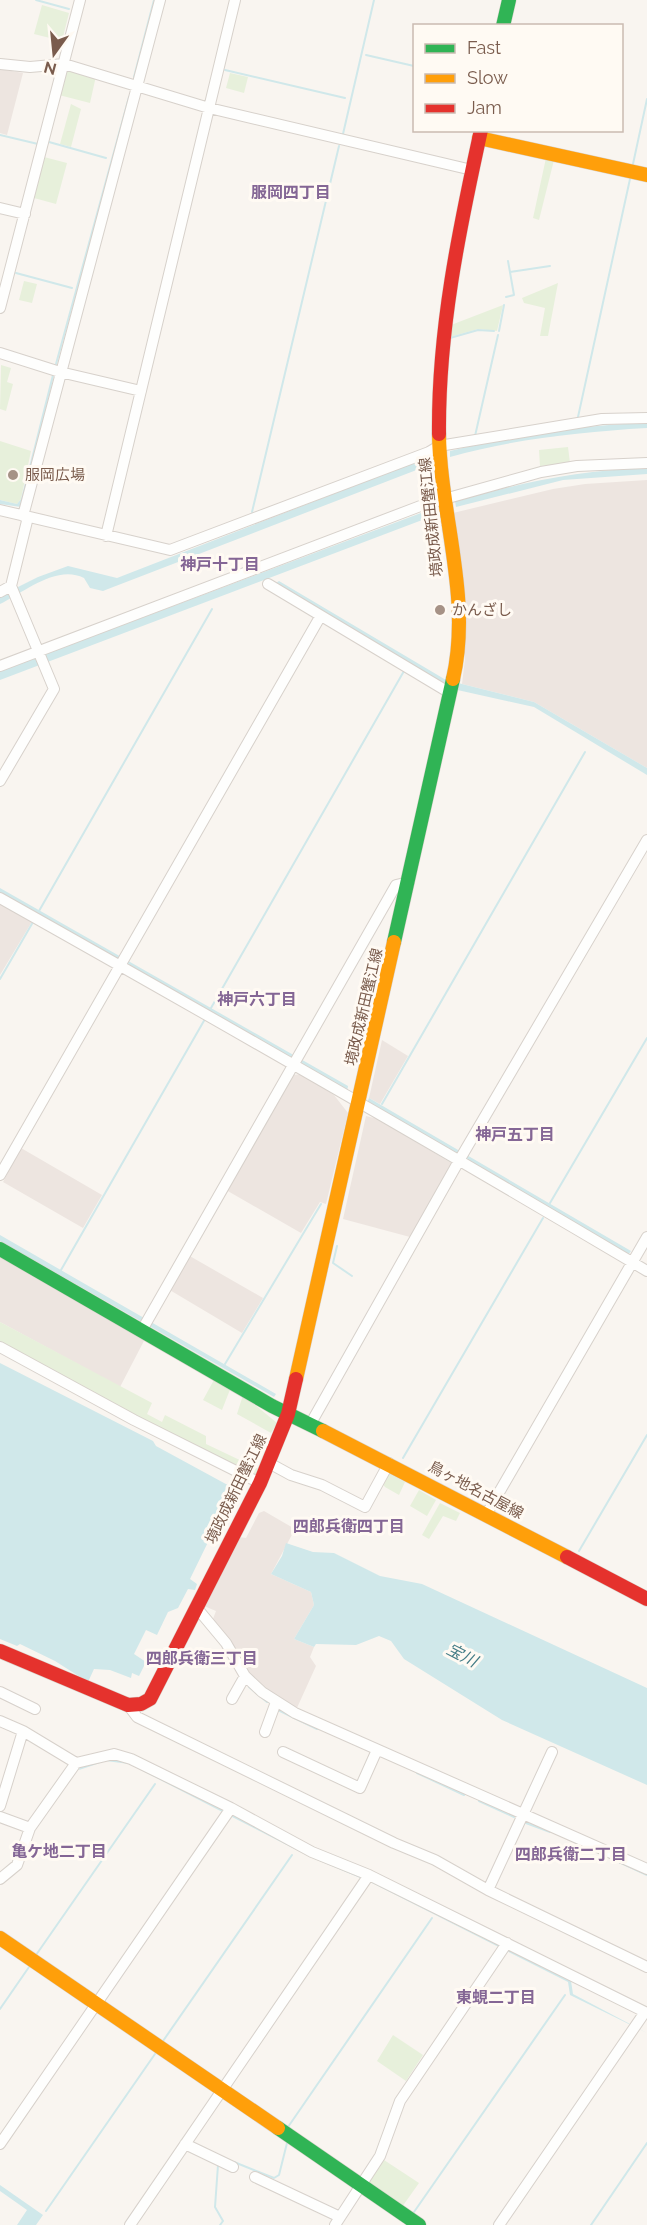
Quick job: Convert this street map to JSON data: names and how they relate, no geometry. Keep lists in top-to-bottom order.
{
  "streets": {
    "main road": ["境政成新田蟹江線", "鳥ヶ地名古屋線"]
  },
  "crossings": [
    ["境政成新田蟹江線", "鳥ヶ地名古屋線"]
  ],
  "districts": [
    "服岡四丁目",
    "神戸十丁目",
    "神戸六丁目",
    "神戸五丁目",
    "四郎兵衛四丁目",
    "四郎兵衛三丁目",
    "亀ケ地二丁目",
    "四郎兵衛二丁目",
    "東蜆二丁目"
  ],
  "water": ["宝川"],
  "places": ["服岡広場", "かんざし"],
  "legend": ["Fast", "Slow", "Jam"],
  "north": "bottom"
}
